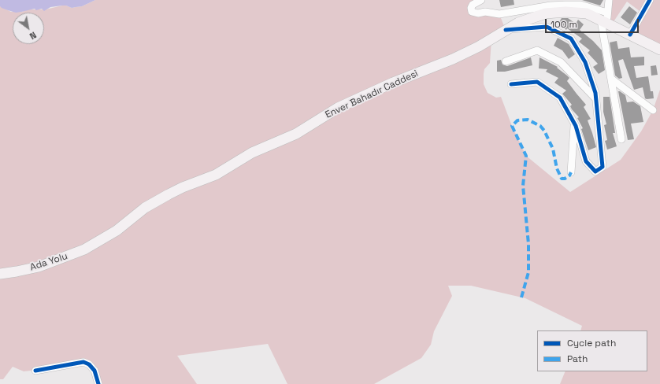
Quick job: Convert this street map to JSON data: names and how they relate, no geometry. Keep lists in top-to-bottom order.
{
  "streets": {
    "main road": ["Enver Bahadır Caddesi", "Ada Yolu"]
  },
  "crossings": [
    ["Enver Bahadır Caddesi", "Ada Yolu"]
  ],
  "legend": ["Cycle path", "Path"],
  "scale_bar": "100 m",
  "north": "bottom right"
}
